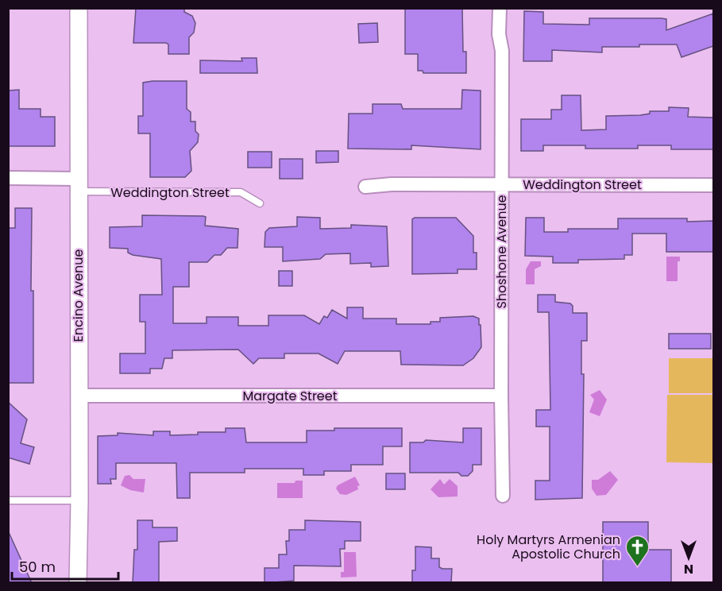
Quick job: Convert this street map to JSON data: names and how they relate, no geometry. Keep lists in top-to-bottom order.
{
  "streets": {
    "street": [
      "Weddington Street",
      "Shoshone Avenue",
      "Encino Avenue",
      "Margate Street"
    ]
  },
  "crossings": [
    ["Weddington Street", "Shoshone Avenue"],
    ["Weddington Street", "Encino Avenue"],
    ["Shoshone Avenue", "Margate Street"],
    ["Encino Avenue", "Margate Street"]
  ],
  "places": {
    "church": ["Holy Martyrs Armenian Apostolic Church"]
  },
  "scale_bar": "50 m",
  "north": "bottom"
}
